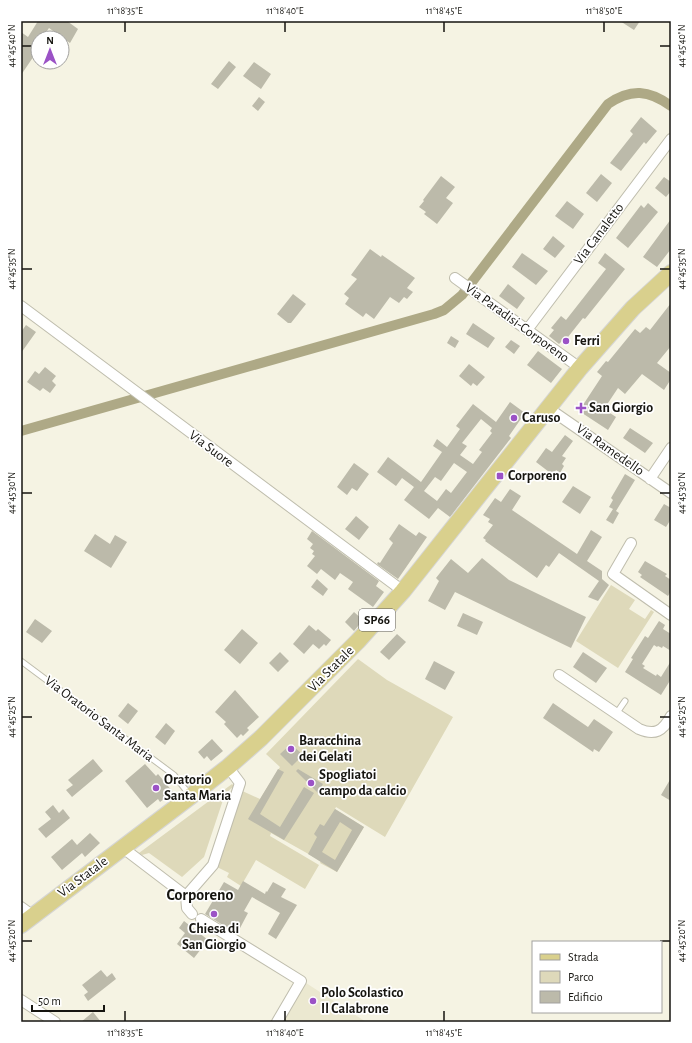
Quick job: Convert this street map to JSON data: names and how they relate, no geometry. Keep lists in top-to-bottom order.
{
  "streets": {
    "main road": ["SP66", "Via Statale"],
    "street": [
      "Via Canaletto",
      "Via Paradisi-Corporeno",
      "Via Suore",
      "Via Ramedello"
    ],
    "lane": ["Via Oratorio Santa Maria"]
  },
  "crossings": [
    ["Via Canaletto", "Via Paradisi-Corporeno"],
    ["Via Paradisi-Corporeno", "Via Statale"],
    ["Via Suore", "Via Statale"],
    ["Via Ramedello", "Via Statale"],
    ["Via Statale", "Via Oratorio Santa Maria"]
  ],
  "districts": ["Corporeno"],
  "places": {
    "other": [
      "Ferri",
      "Caruso",
      "Baracchina dei Gelati",
      "Spogliatoi campo da calcio",
      "Oratorio Santa Maria",
      "Chiesa di San Giorgio",
      "Polo Scolastico Il Calabrone"
    ],
    "health": ["San Giorgio"],
    "transit": ["Corporeno"]
  },
  "legend": ["Strada", "Parco", "Edificio"],
  "scale_bar": "50 m",
  "north": "top",
  "coordinates": [
    "11°18'35\"E",
    "11°18'40\"E",
    "11°18'45\"E",
    "11°18'50\"E",
    "44°45'40\"N",
    "44°45'35\"N",
    "44°45'30\"N",
    "44°45'25\"N",
    "44°45'20\"N"
  ]
}
